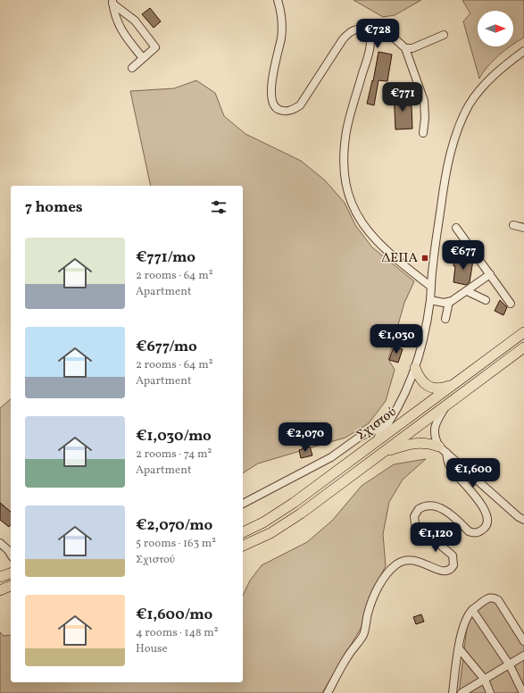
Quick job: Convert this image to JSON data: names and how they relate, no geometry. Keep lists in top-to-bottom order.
{
  "streets": {
    "main road": ["Σχιστού"]
  },
  "places": {
    "transit": ["ΔΕΠΑ"]
  },
  "north": "right",
  "page": {
    "price": [
      "€728",
      "€771",
      "€677",
      "€1,030",
      "€2,070",
      "€1,600",
      "€1,120"
    ],
    "heading": "7 homes",
    "list": [
      {
        "name": "€771/mo",
        "note": "2 rooms · 64 m² · Apartment"
      },
      {
        "name": "€677/mo",
        "note": "2 rooms · 64 m² · Apartment"
      },
      {
        "name": "€1,030/mo",
        "note": "2 rooms · 74 m² · Apartment"
      },
      {
        "name": "€2,070/mo",
        "note": "5 rooms · 163 m² · Σχιστού"
      },
      {
        "name": "€1,600/mo",
        "note": "4 rooms · 148 m² · House"
      }
    ]
  }
}
